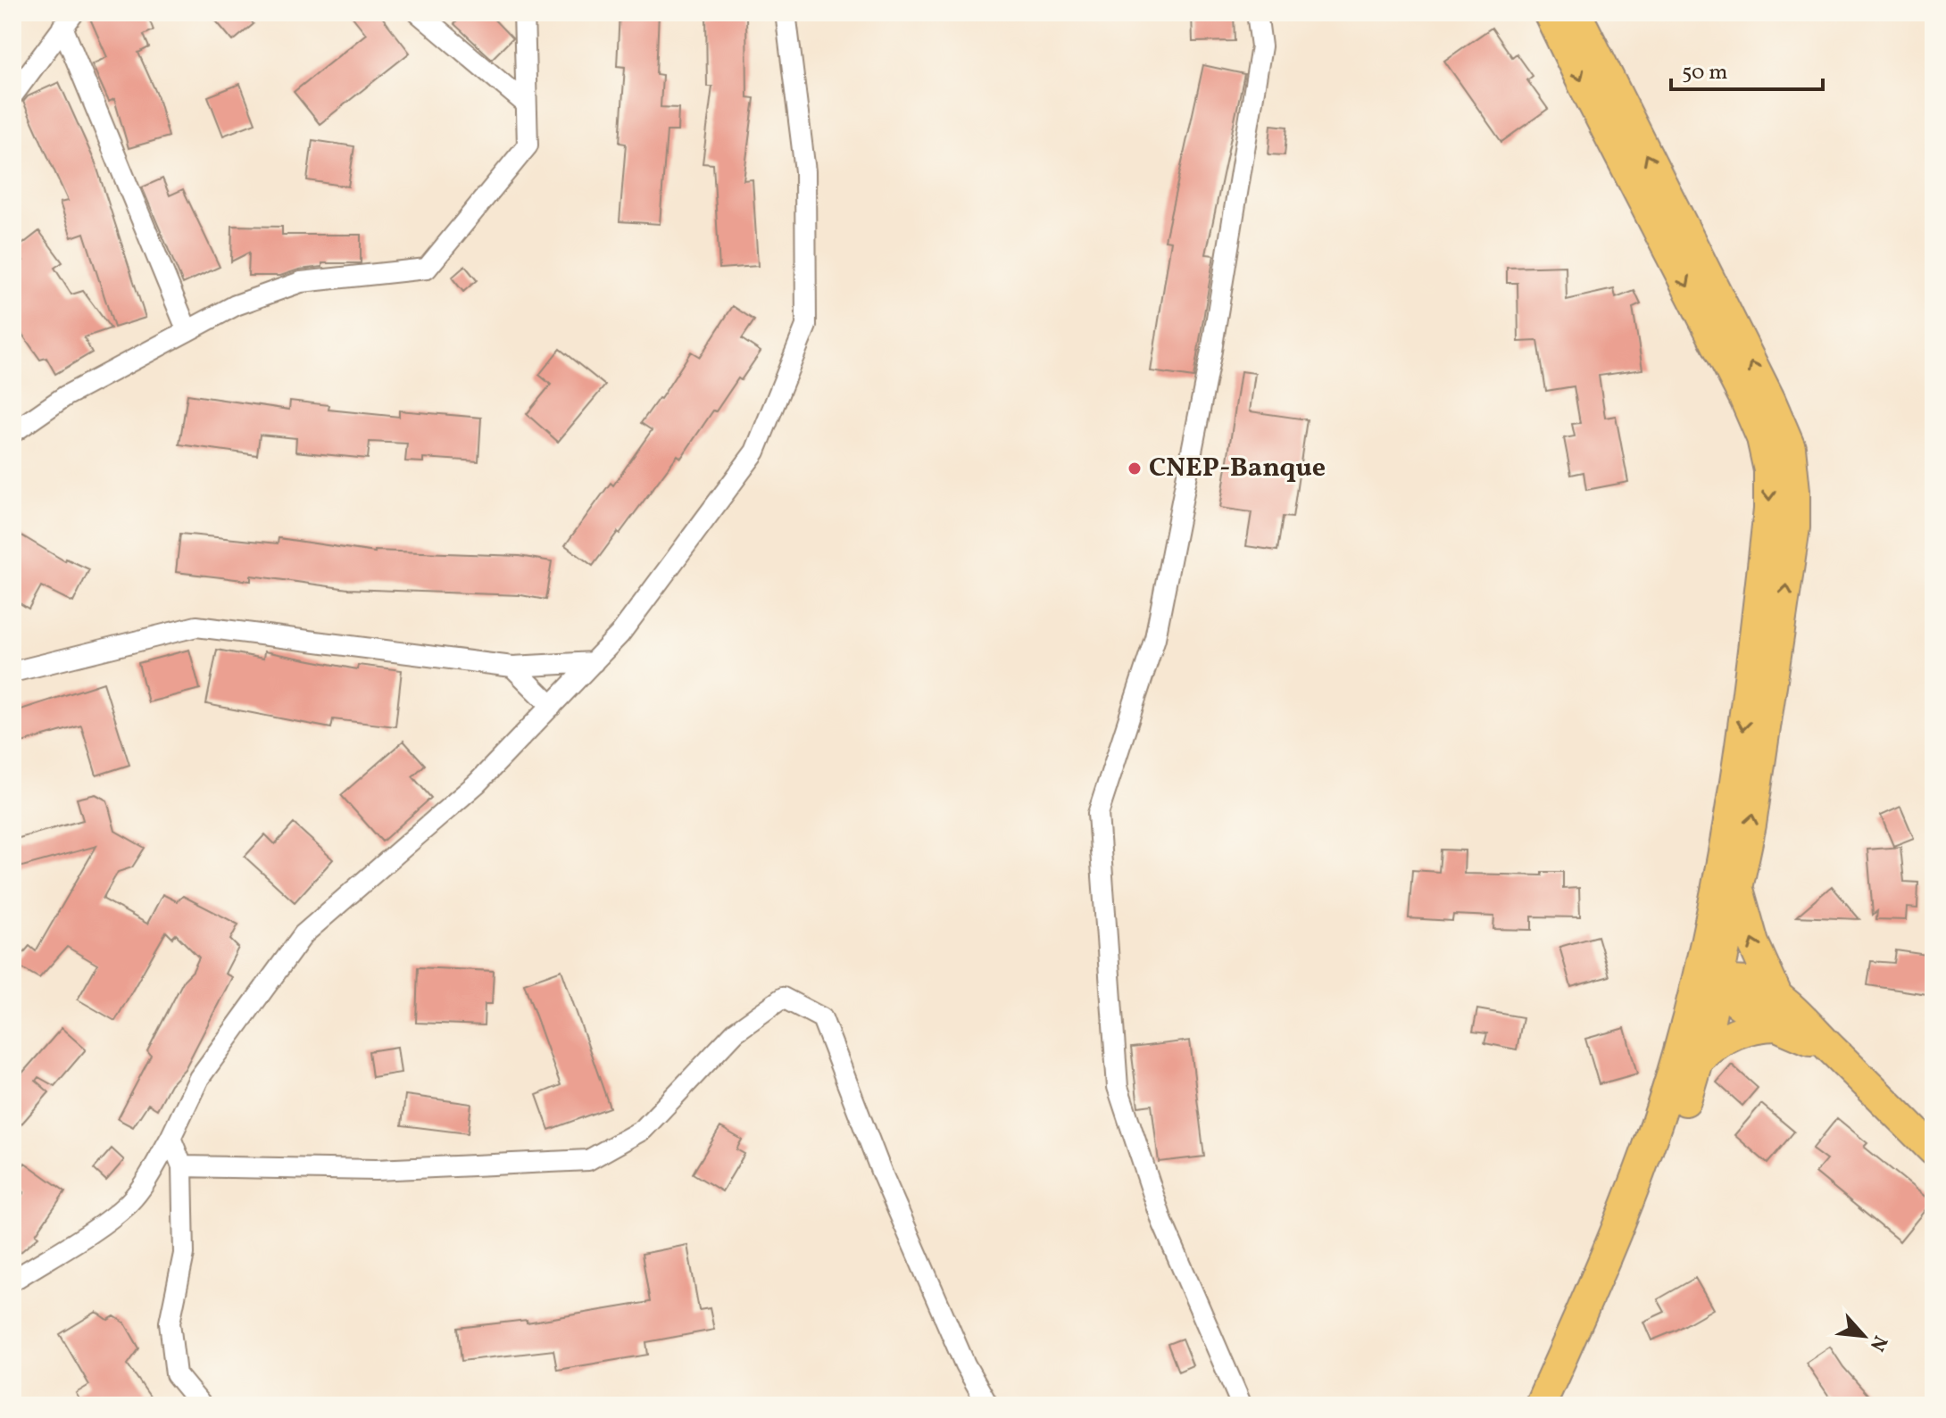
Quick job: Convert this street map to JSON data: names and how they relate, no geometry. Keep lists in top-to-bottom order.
{
  "places": ["CNEP-Banque"],
  "scale_bar": "50 m",
  "north": "bottom right"
}
